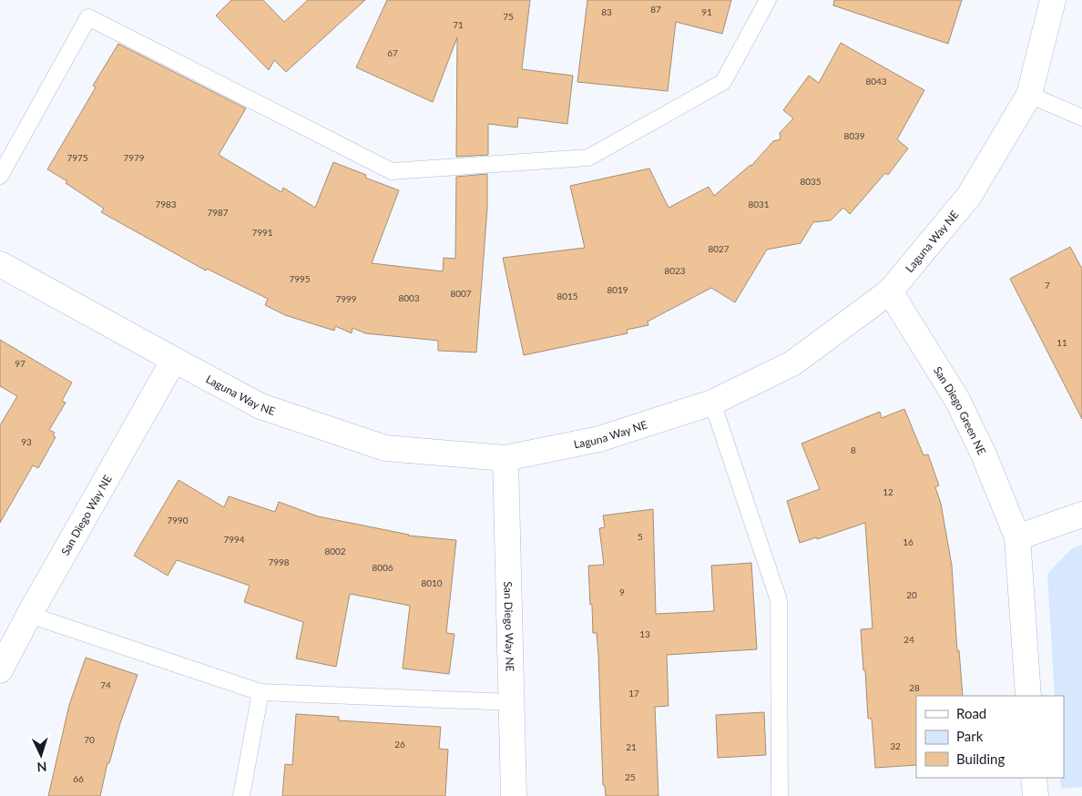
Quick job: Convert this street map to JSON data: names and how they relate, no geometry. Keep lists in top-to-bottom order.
{
  "streets": {
    "street": ["Laguna Way NE", "San Diego Green NE", "San Diego Way NE"]
  },
  "crossings": [
    ["Laguna Way NE", "San Diego Green NE"],
    ["Laguna Way NE", "San Diego Way NE"]
  ],
  "house_numbers": [
    "87",
    "83",
    "91",
    "75",
    "71",
    "67",
    "8043",
    "8039",
    "7975",
    "7979",
    "8035",
    "7983",
    "8031",
    "7987",
    "7991",
    "8027",
    "8023",
    "7995",
    "7",
    "8019",
    "8007",
    "8015",
    "8003",
    "7999",
    "11",
    "97",
    "93",
    "8",
    "12",
    "7990",
    "5",
    "7994",
    "16",
    "8002",
    "7998",
    "8006",
    "8010",
    "9",
    "20",
    "13",
    "24",
    "74",
    "28",
    "17",
    "70",
    "26",
    "32",
    "21",
    "25",
    "66"
  ],
  "legend": ["Road", "Park", "Building"],
  "north": "bottom"
}
